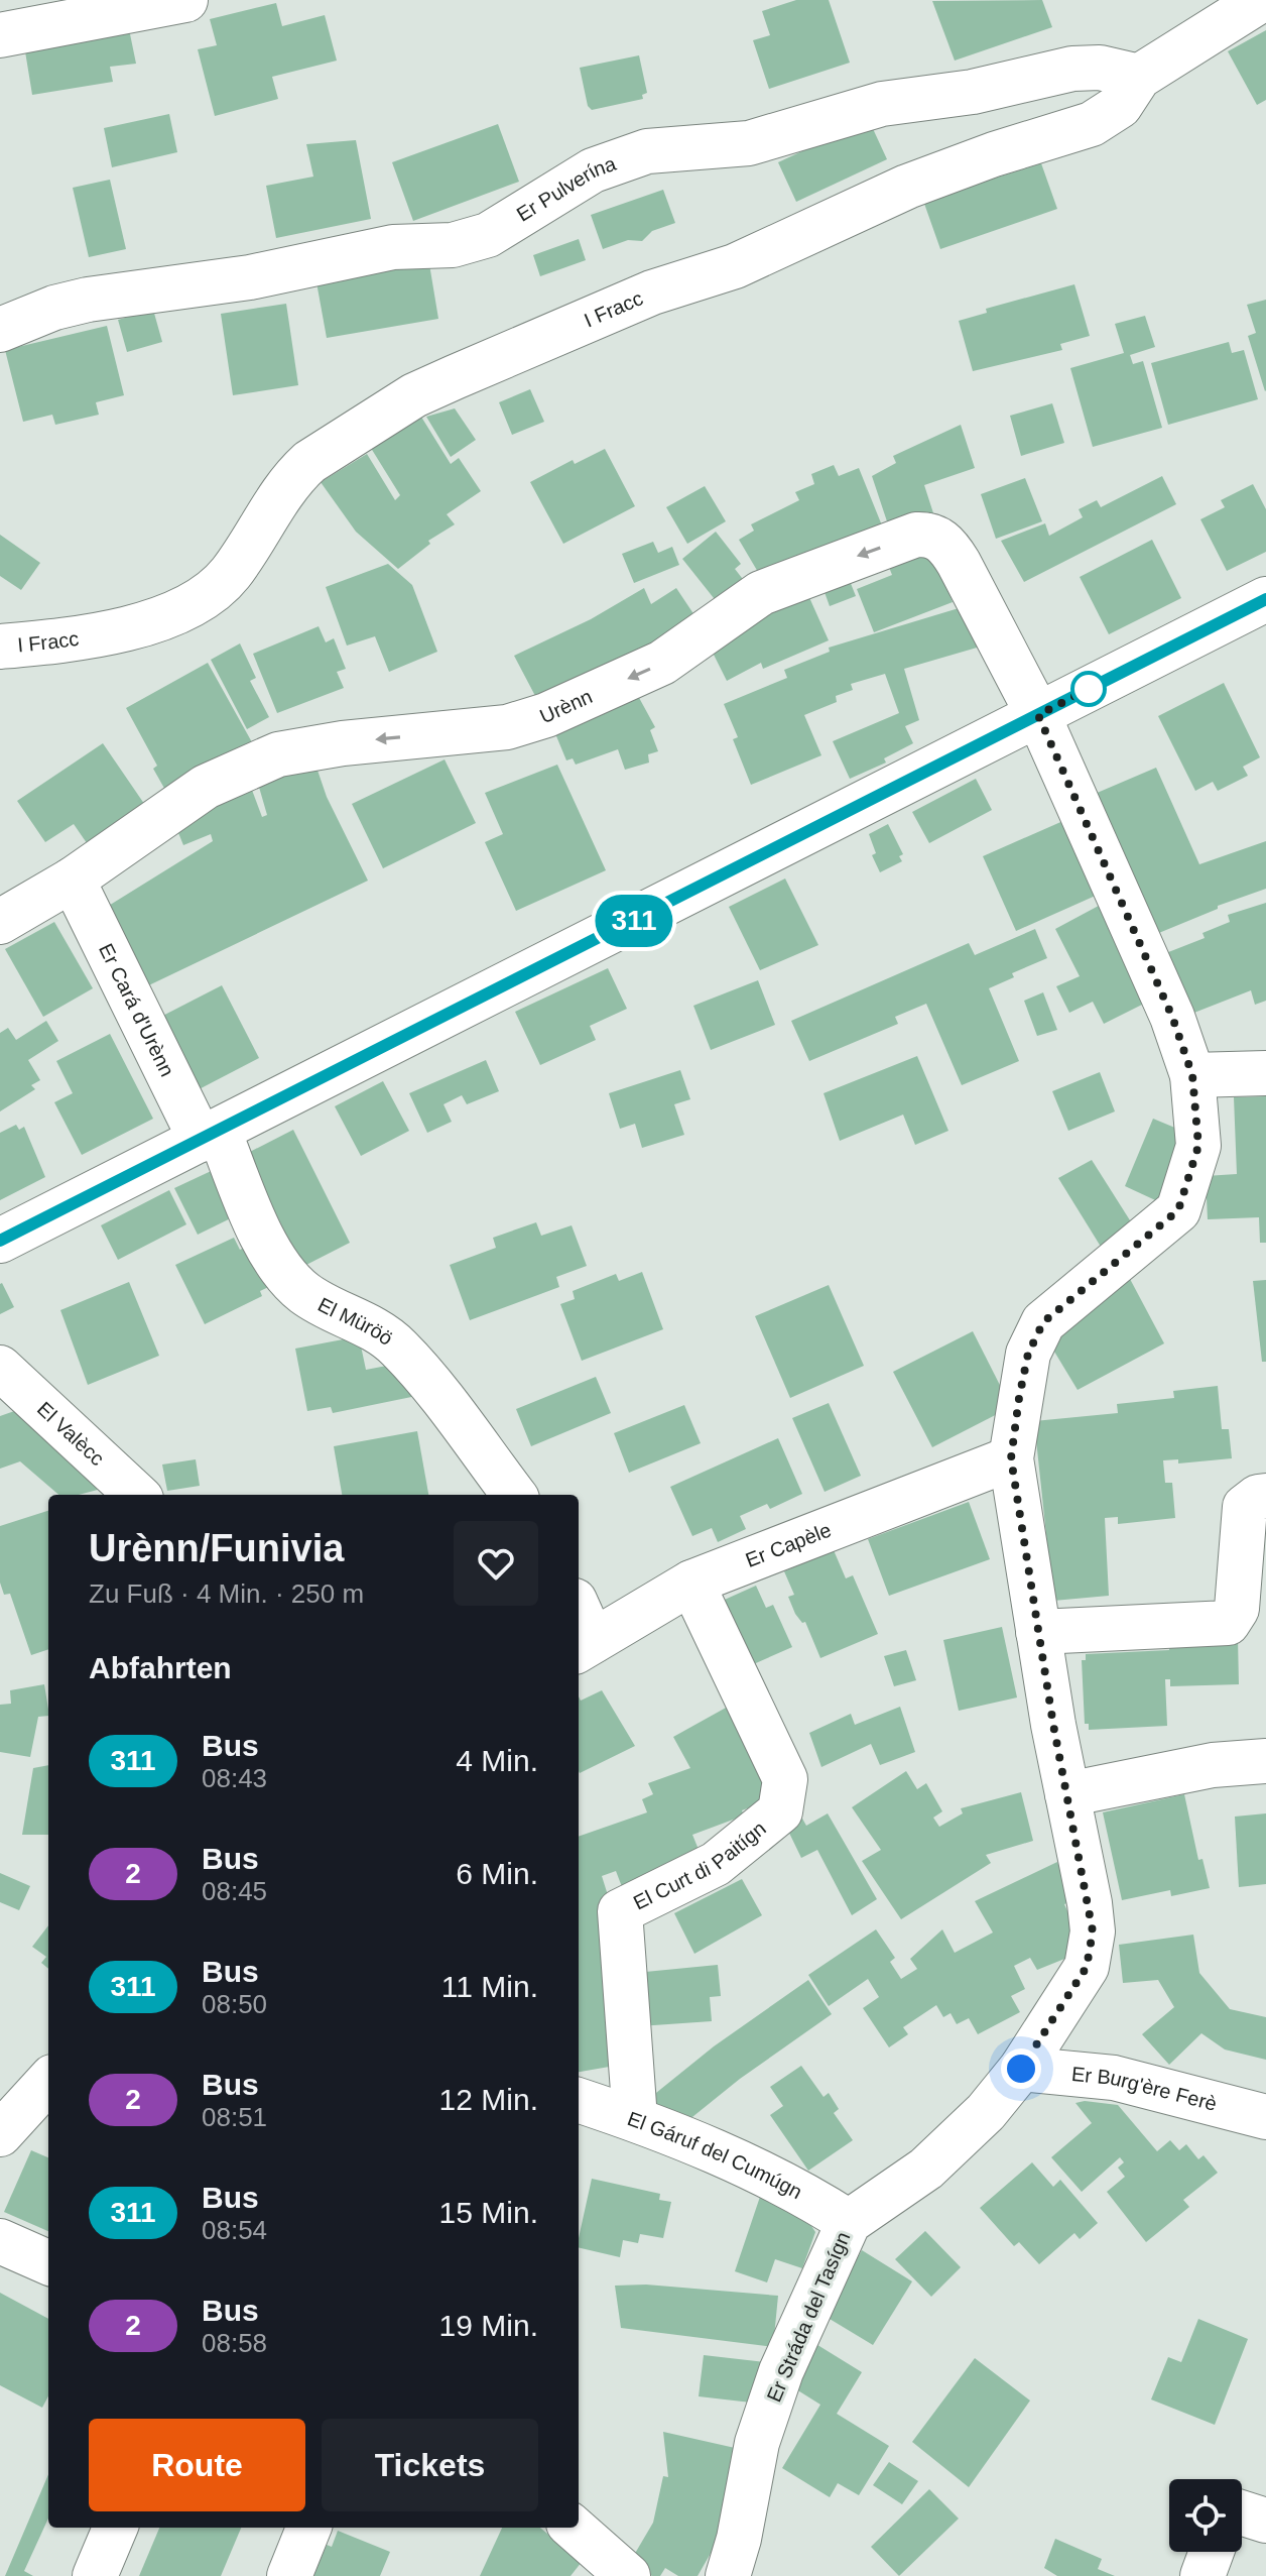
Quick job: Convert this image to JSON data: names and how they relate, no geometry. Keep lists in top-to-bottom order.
{
  "streets": {
    "street": [
      "Er Pulverína",
      "I Fracc",
      "Urènn",
      "Er Cará d'Urènn",
      "El Müröö",
      "El Valècc",
      "Er Capèle",
      "El Curt di Paitígn",
      "Er Burg'ère Ferè",
      "El Gáruf del Cumúgn",
      "Er Stráda del Tasígn"
    ]
  },
  "crossings": [
    ["Er Pulverína", "I Fracc"],
    ["Urènn", "Er Cará d'Urènn"],
    ["Urènn", "Er Stráda del Tasígn"],
    ["Er Cará d'Urènn", "El Müröö"],
    ["Er Capèle", "El Curt di Paitígn"],
    ["Er Capèle", "Er Stráda del Tasígn"],
    ["El Curt di Paitígn", "El Gáruf del Cumúgn"],
    ["Er Burg'ère Ferè", "Er Stráda del Tasígn"],
    ["El Gáruf del Cumúgn", "Er Stráda del Tasígn"]
  ],
  "lines": ["bus line 311"],
  "page": {
    "on_map": "311",
    "heading": [
      ["Urènn/Funivia", "Zu Fuß · 4 Min. · 250 m"],
      "Abfahrten"
    ],
    "list": [
      {
        "mark": "311",
        "name": "Bus",
        "note": "08:43",
        "value": "4 Min."
      },
      {
        "mark": "2",
        "name": "Bus",
        "note": "08:45",
        "value": "6 Min."
      },
      {
        "mark": "311",
        "name": "Bus",
        "note": "08:50",
        "value": "11 Min."
      },
      {
        "mark": "2",
        "name": "Bus",
        "note": "08:51",
        "value": "12 Min."
      },
      {
        "mark": "311",
        "name": "Bus",
        "note": "08:54",
        "value": "15 Min."
      },
      {
        "mark": "2",
        "name": "Bus",
        "note": "08:58",
        "value": "19 Min."
      }
    ],
    "buttons": ["Route", "Tickets"]
  }
}
